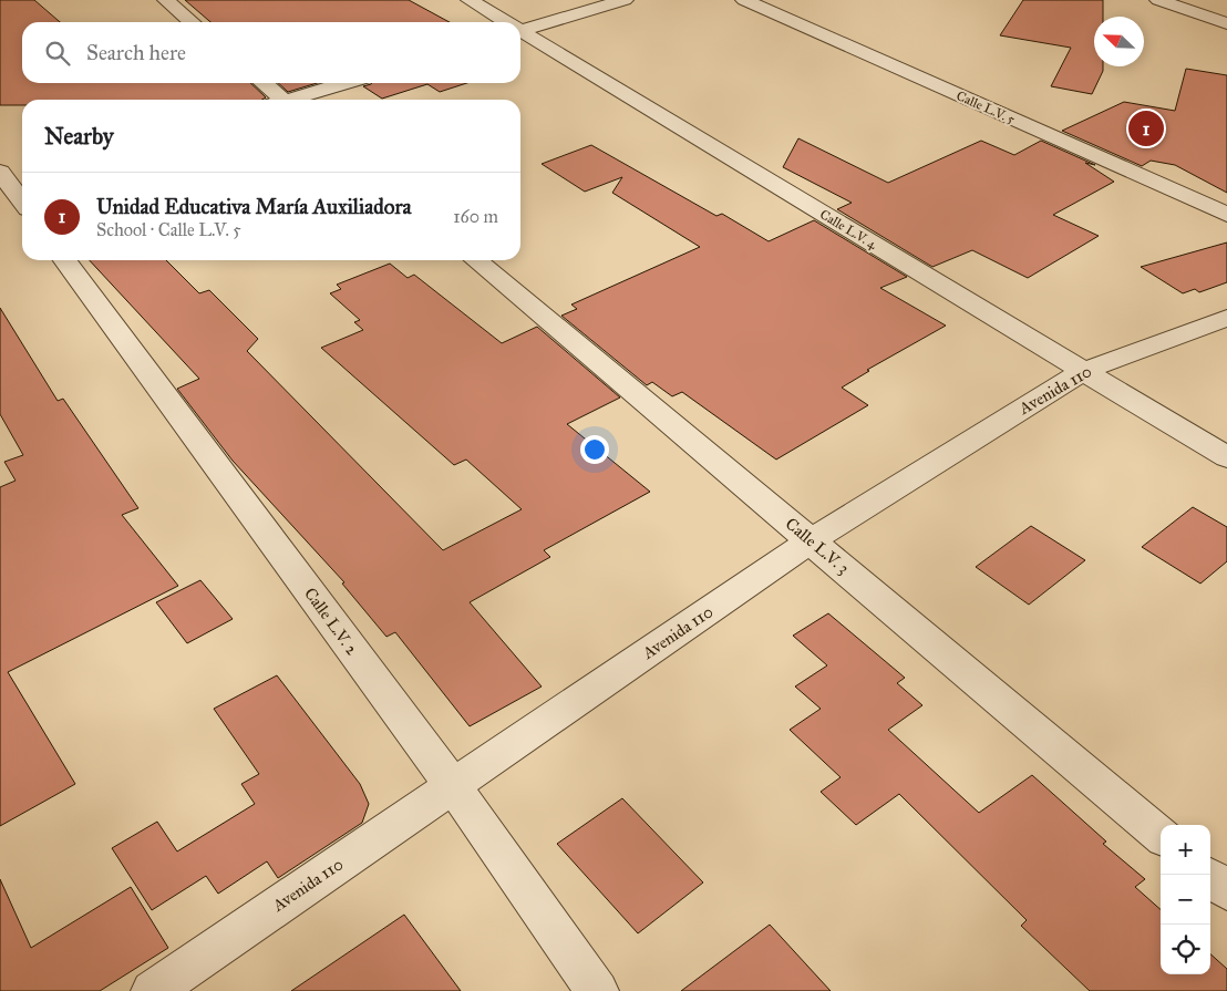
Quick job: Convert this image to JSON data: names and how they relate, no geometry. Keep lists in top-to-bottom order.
{
  "streets": {
    "street": [
      "Calle L.V. 5",
      "Calle L.V. 4",
      "Avenida 110",
      "Calle L.V. 3",
      "Calle L.V. 2"
    ]
  },
  "crossings": [
    ["Calle L.V. 4", "Avenida 110"],
    ["Avenida 110", "Calle L.V. 3"],
    ["Avenida 110", "Calle L.V. 2"]
  ],
  "north": "top left",
  "page": {
    "search": "Search here",
    "heading": "Nearby",
    "pins": "1",
    "list": [
      {
        "mark": "1",
        "name": "Unidad Educativa María Auxiliadora",
        "note": "School · Calle L.V. 5",
        "value": "160 m"
      }
    ],
    "map_buttons": ["+", "−"]
  }
}
